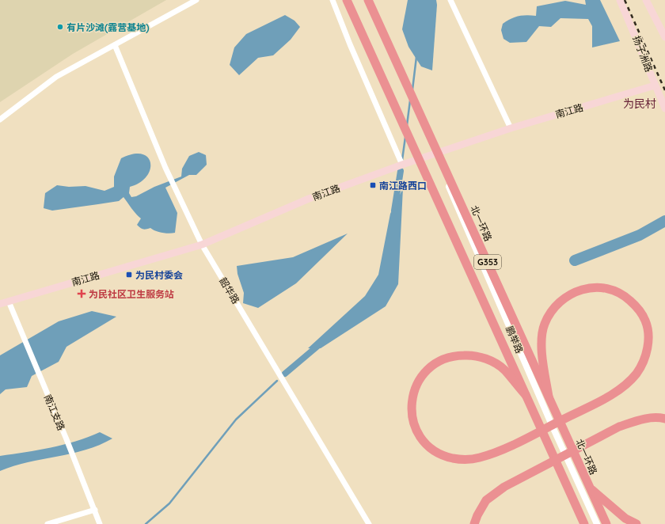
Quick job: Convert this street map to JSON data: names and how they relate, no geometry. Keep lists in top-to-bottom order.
{
  "streets": {
    "highway": ["北一环路", "G353"],
    "main road": ["扬子洲路", "南江路"],
    "street": ["韶华路", "鹏举路", "南江支路"]
  },
  "crossings": [
    ["扬子洲路", "南江路"],
    ["南江路", "韶华路"],
    ["南江路", "鹏举路"],
    ["南江路", "南江支路"]
  ],
  "districts": ["为民村"],
  "places": {
    "other": ["有片沙滩(露营基地)"],
    "transit": ["南江路西口", "为民村委会"],
    "health": ["为民社区卫生服务站"]
  }
}
